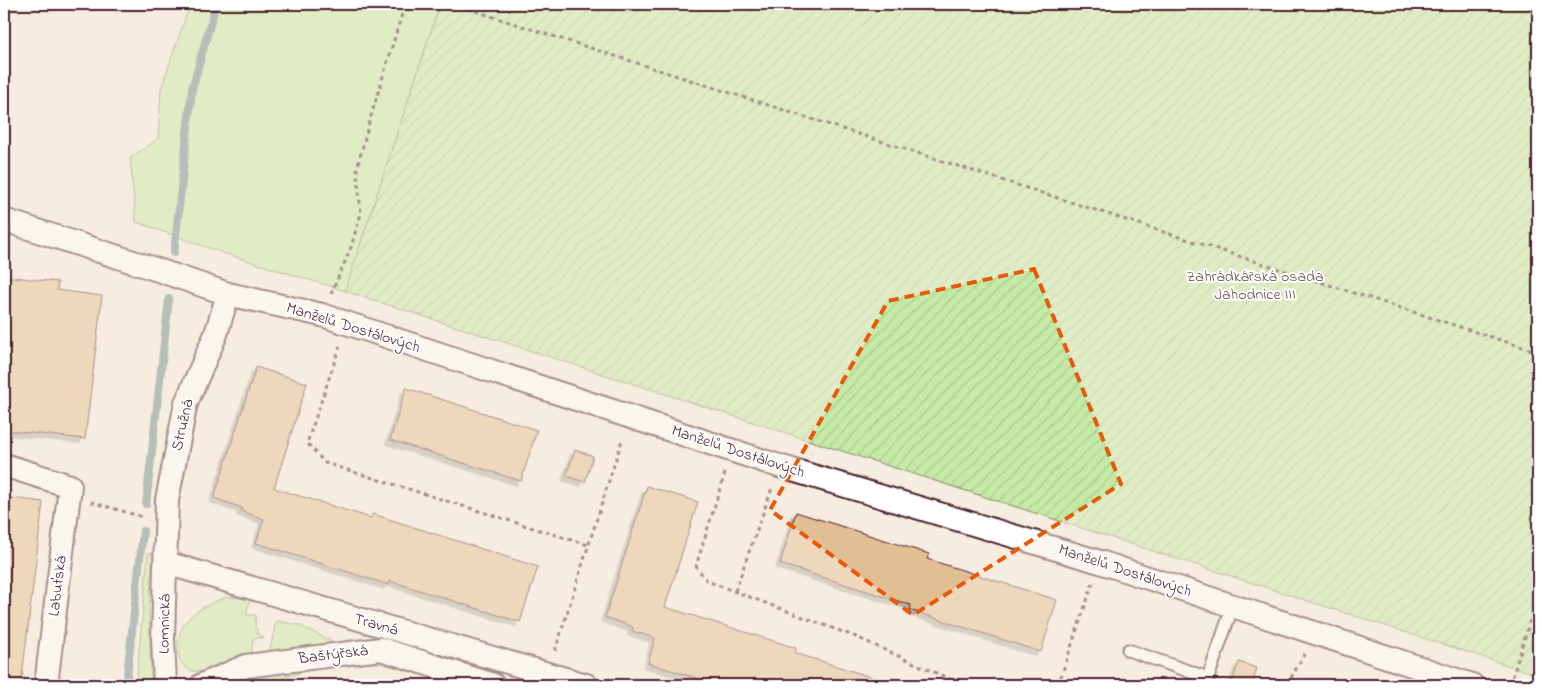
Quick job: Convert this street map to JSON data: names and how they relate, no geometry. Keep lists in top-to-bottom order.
{
  "streets": {
    "street": [
      "Manželů Dostálových",
      "Stružná",
      "Labuťská",
      "Lomnická",
      "Travná",
      "Baštýřská"
    ]
  },
  "crossings": [
    ["Manželů Dostálových", "Stružná"],
    ["Stružná", "Lomnická"],
    ["Stružná", "Travná"],
    ["Lomnická", "Travná"]
  ],
  "parks": ["Zahrádkářská osada Jahodnice III"]
}
